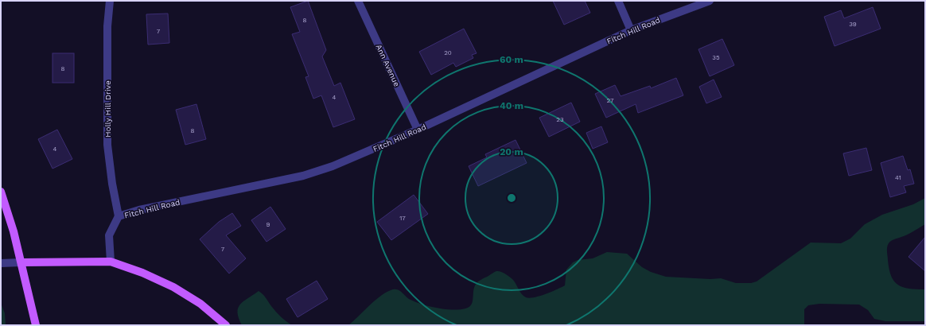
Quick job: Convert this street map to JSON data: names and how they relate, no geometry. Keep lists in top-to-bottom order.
{
  "streets": {
    "street": ["Fitch Hill Road", "Ann Avenue", "Holly Hill Drive"]
  },
  "crossings": [
    ["Fitch Hill Road", "Ann Avenue"],
    ["Fitch Hill Road", "Holly Hill Drive"]
  ],
  "house_numbers": [
    "8",
    "39",
    "7",
    "20",
    "35",
    "8",
    "4",
    "27",
    "23",
    "8",
    "4",
    "41",
    "17",
    "9",
    "7"
  ],
  "rings": ["60 m", "40 m", "20 m"]
}
